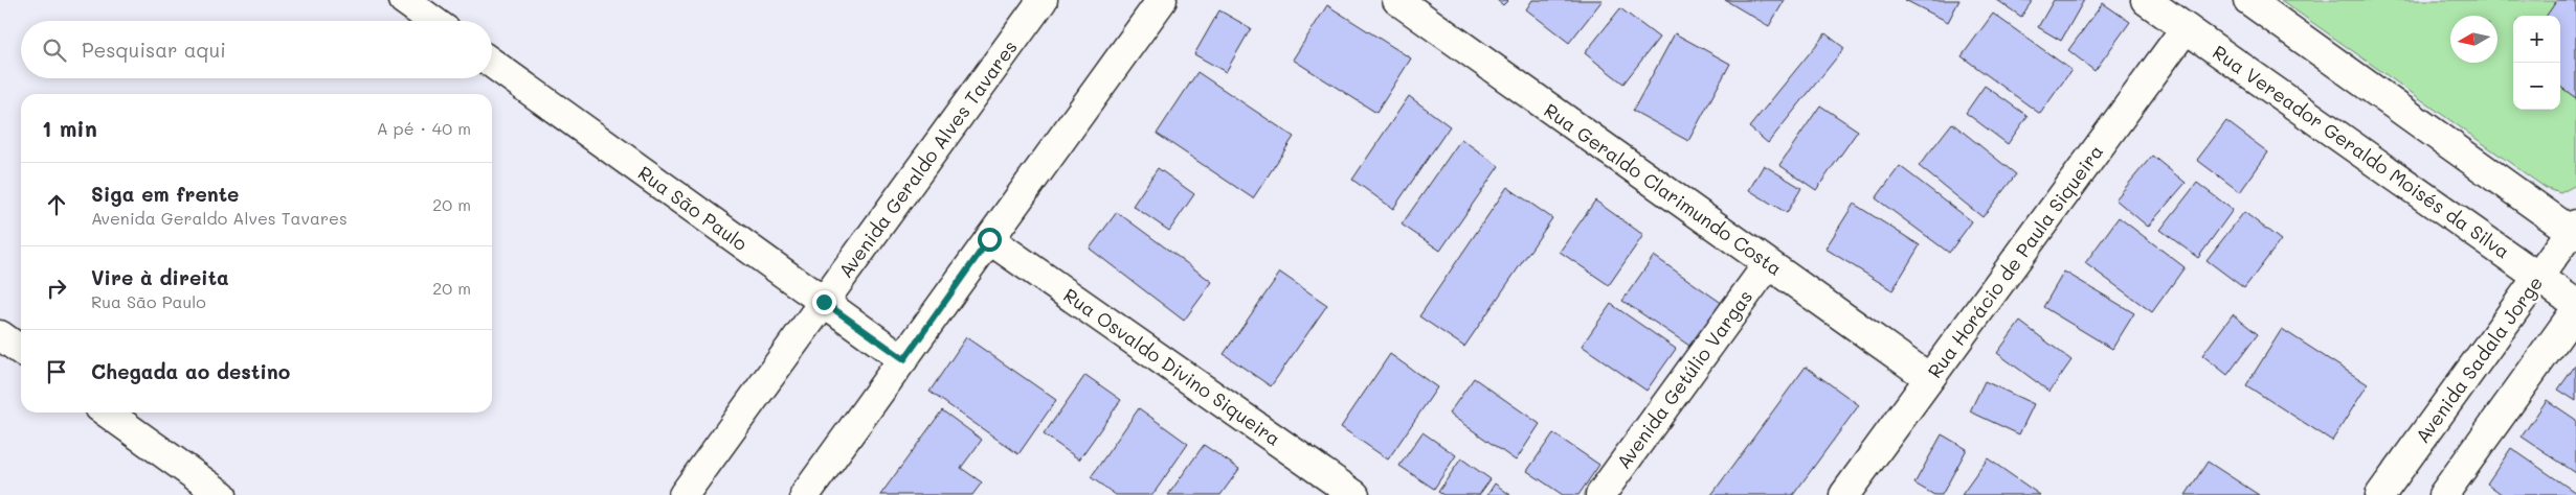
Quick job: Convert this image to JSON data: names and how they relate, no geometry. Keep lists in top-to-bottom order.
{
  "streets": {
    "street": [
      "Rua Vereador Geraldo Moisés da Silva",
      "Avenida Geraldo Alves Tavares",
      "Rua Geraldo Clarimundo Costa",
      "Rua São Paulo",
      "Rua Horácio de Paula Siqueira",
      "Avenida Sadala Jorge",
      "Rua Osvaldo Divino Siqueira",
      "Avenida Getúlio Vargas"
    ]
  },
  "crossings": [
    ["Rua Vereador Geraldo Moisés da Silva", "Rua Horácio de Paula Siqueira"],
    ["Rua Vereador Geraldo Moisés da Silva", "Avenida Sadala Jorge"],
    ["Avenida Geraldo Alves Tavares", "Rua São Paulo"],
    ["Rua Geraldo Clarimundo Costa", "Rua Horácio de Paula Siqueira"],
    ["Rua Geraldo Clarimundo Costa", "Avenida Getúlio Vargas"]
  ],
  "north": "left",
  "page": {
    "map_buttons": ["+", "−"],
    "search": "Pesquisar aqui",
    "heading": ["1 min", "A pé · 40 m"],
    "list": [
      ["Siga em frente", "Avenida Geraldo Alves Tavares", "20 m"],
      ["Vire à direita", "Rua São Paulo", "20 m"],
      "Chegada ao destino"
    ]
  }
}
